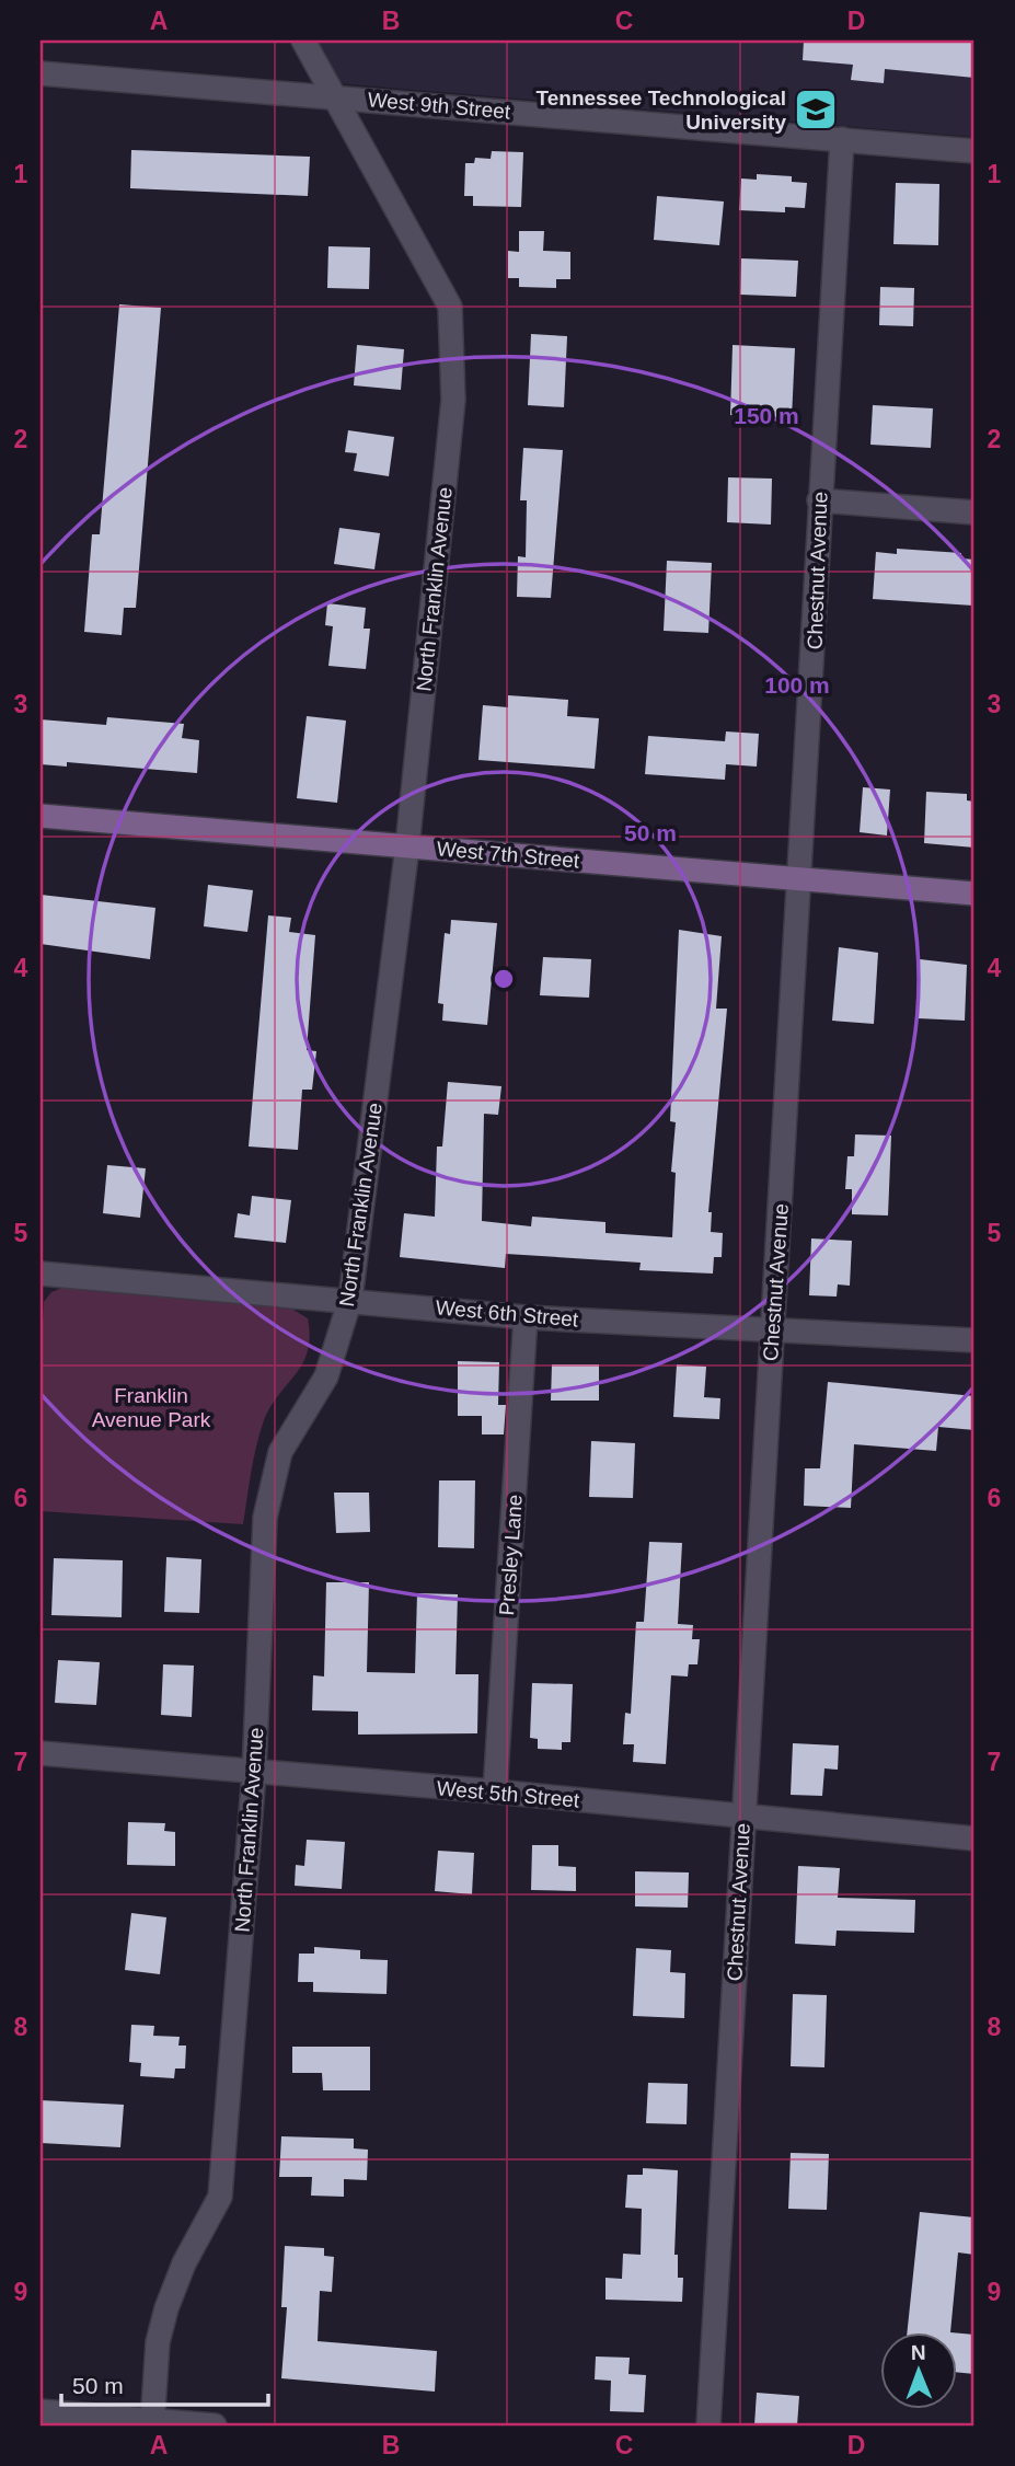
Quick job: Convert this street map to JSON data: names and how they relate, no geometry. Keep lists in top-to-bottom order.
{
  "streets": {
    "street": [
      "West 9th Street",
      "Chestnut Avenue",
      "North Franklin Avenue",
      "West 7th Street",
      "West 6th Street",
      "Presley Lane",
      "West 5th Street"
    ]
  },
  "crossings": [
    ["West 9th Street", "Chestnut Avenue"],
    ["West 9th Street", "North Franklin Avenue"],
    ["Chestnut Avenue", "West 7th Street"],
    ["Chestnut Avenue", "West 6th Street"],
    ["Chestnut Avenue", "West 5th Street"],
    ["North Franklin Avenue", "West 7th Street"],
    ["North Franklin Avenue", "West 6th Street"],
    ["North Franklin Avenue", "West 5th Street"],
    ["West 6th Street", "Presley Lane"],
    ["Presley Lane", "West 5th Street"]
  ],
  "parks": ["Franklin Avenue Park"],
  "places": {
    "school or university": ["Tennessee Technological University"]
  },
  "scale_bar": "50 m",
  "north": "top",
  "grid": {
    "columns": [
      "A",
      "B",
      "C",
      "D"
    ],
    "rows": [
      "1",
      "2",
      "3",
      "4",
      "5",
      "6",
      "7",
      "8",
      "9"
    ]
  },
  "rings": ["150 m", "100 m", "50 m"]
}
